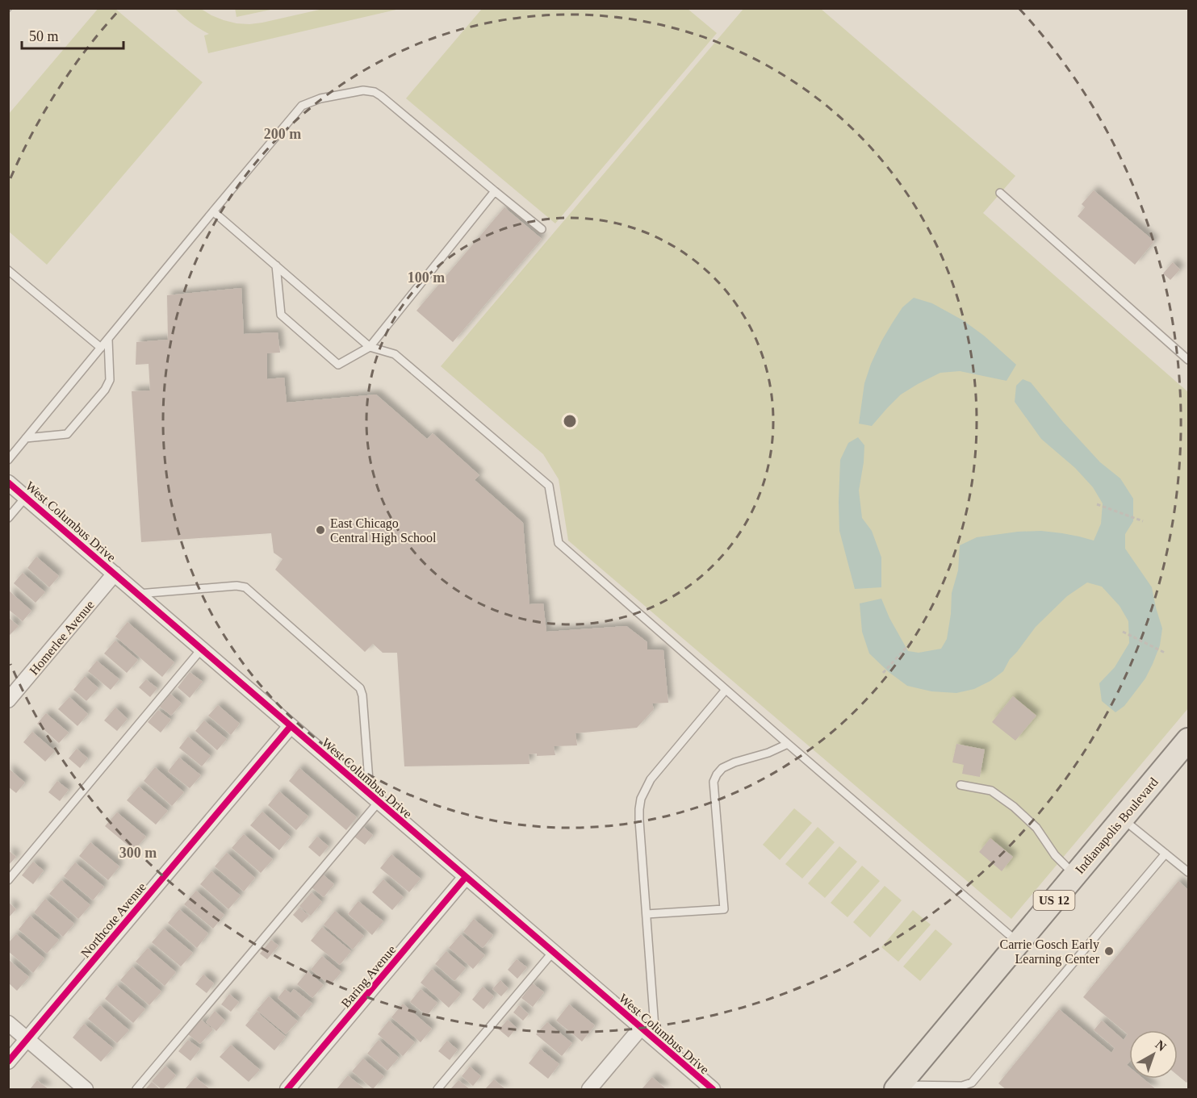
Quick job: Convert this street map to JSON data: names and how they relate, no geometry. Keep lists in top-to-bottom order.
{
  "streets": {
    "main road": ["Indianapolis Boulevard", "US 12"],
    "street": [
      "West Columbus Drive",
      "Homerlee Avenue",
      "Northcote Avenue",
      "Baring Avenue"
    ]
  },
  "crossings": [
    ["West Columbus Drive", "Homerlee Avenue"],
    ["West Columbus Drive", "Northcote Avenue"],
    ["West Columbus Drive", "Baring Avenue"]
  ],
  "places": ["East Chicago Central High School", "Carrie Gosch Early Learning Center"],
  "scale_bar": "50 m",
  "north": "top right",
  "rings": ["200 m", "100 m", "300 m"]
}
